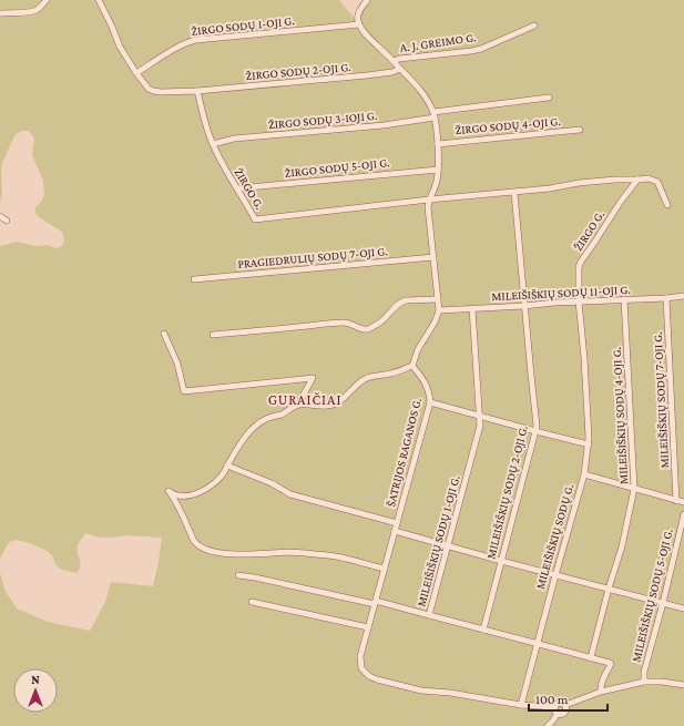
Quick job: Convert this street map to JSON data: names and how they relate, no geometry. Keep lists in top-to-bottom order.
{
  "streets": {
    "street": [
      "ŽIRGO SODŲ 1-OJI G.",
      "A. J. GREIMO G.",
      "ŽIRGO SODŲ 2-OJI G.",
      "ŽIRGO SODŲ 3-IOJI G.",
      "ŽIRGO SODŲ 4-OJI G.",
      "ŽIRGO SODŲ 5-OJI G.",
      "ŽIRGO G.",
      "PRAGIEDRULIŲ SODŲ 7-OJI G.",
      "MILEIŠIŠKIŲ SODŲ 11-OJI G.",
      "MILEIŠIŠKIŲ SODŲ 7-OJI G.",
      "MILEIŠIŠKIŲ SODŲ 4-OJI G.",
      "ŠATRIJOS RAGANOS G.",
      "MILEIŠIŠKIŲ SODŲ 2-OJI G.",
      "MILEIŠIŠKIŲ SODŲ G.",
      "MILEIŠIŠKIŲ SODŲ 1-OJI G.",
      "MILEIŠIŠKIŲ SODŲ 5-OJI G."
    ]
  },
  "crossings": [
    ["ŽIRGO SODŲ 2-OJI G.", "ŽIRGO G."],
    ["ŽIRGO SODŲ 3-IOJI G.", "ŽIRGO G."],
    ["ŽIRGO SODŲ 5-OJI G.", "ŽIRGO G."],
    ["ŽIRGO G.", "MILEIŠIŠKIŲ SODŲ 11-OJI G."],
    ["ŽIRGO G.", "MILEIŠIŠKIŲ SODŲ G."],
    ["MILEIŠIŠKIŲ SODŲ 11-OJI G.", "MILEIŠIŠKIŲ SODŲ 7-OJI G."],
    ["MILEIŠIŠKIŲ SODŲ 11-OJI G.", "MILEIŠIŠKIŲ SODŲ 4-OJI G."],
    ["MILEIŠIŠKIŲ SODŲ 11-OJI G.", "MILEIŠIŠKIŲ SODŲ 2-OJI G."],
    ["MILEIŠIŠKIŲ SODŲ 11-OJI G.", "MILEIŠIŠKIŲ SODŲ 1-OJI G."],
    ["MILEIŠIŠKIŲ SODŲ 7-OJI G.", "MILEIŠIŠKIŲ SODŲ G."],
    ["MILEIŠIŠKIŲ SODŲ 4-OJI G.", "MILEIŠIŠKIŲ SODŲ G."],
    ["MILEIŠIŠKIŲ SODŲ 4-OJI G.", "MILEIŠIŠKIŲ SODŲ 1-OJI G."],
    ["ŠATRIJOS RAGANOS G.", "MILEIŠIŠKIŲ SODŲ G."],
    ["MILEIŠIŠKIŲ SODŲ 2-OJI G.", "MILEIŠIŠKIŲ SODŲ 1-OJI G."],
    ["MILEIŠIŠKIŲ SODŲ G.", "MILEIŠIŠKIŲ SODŲ 1-OJI G."]
  ],
  "districts": ["GURAIČIAI"],
  "scale_bar": "100 m",
  "north": "top"
}
